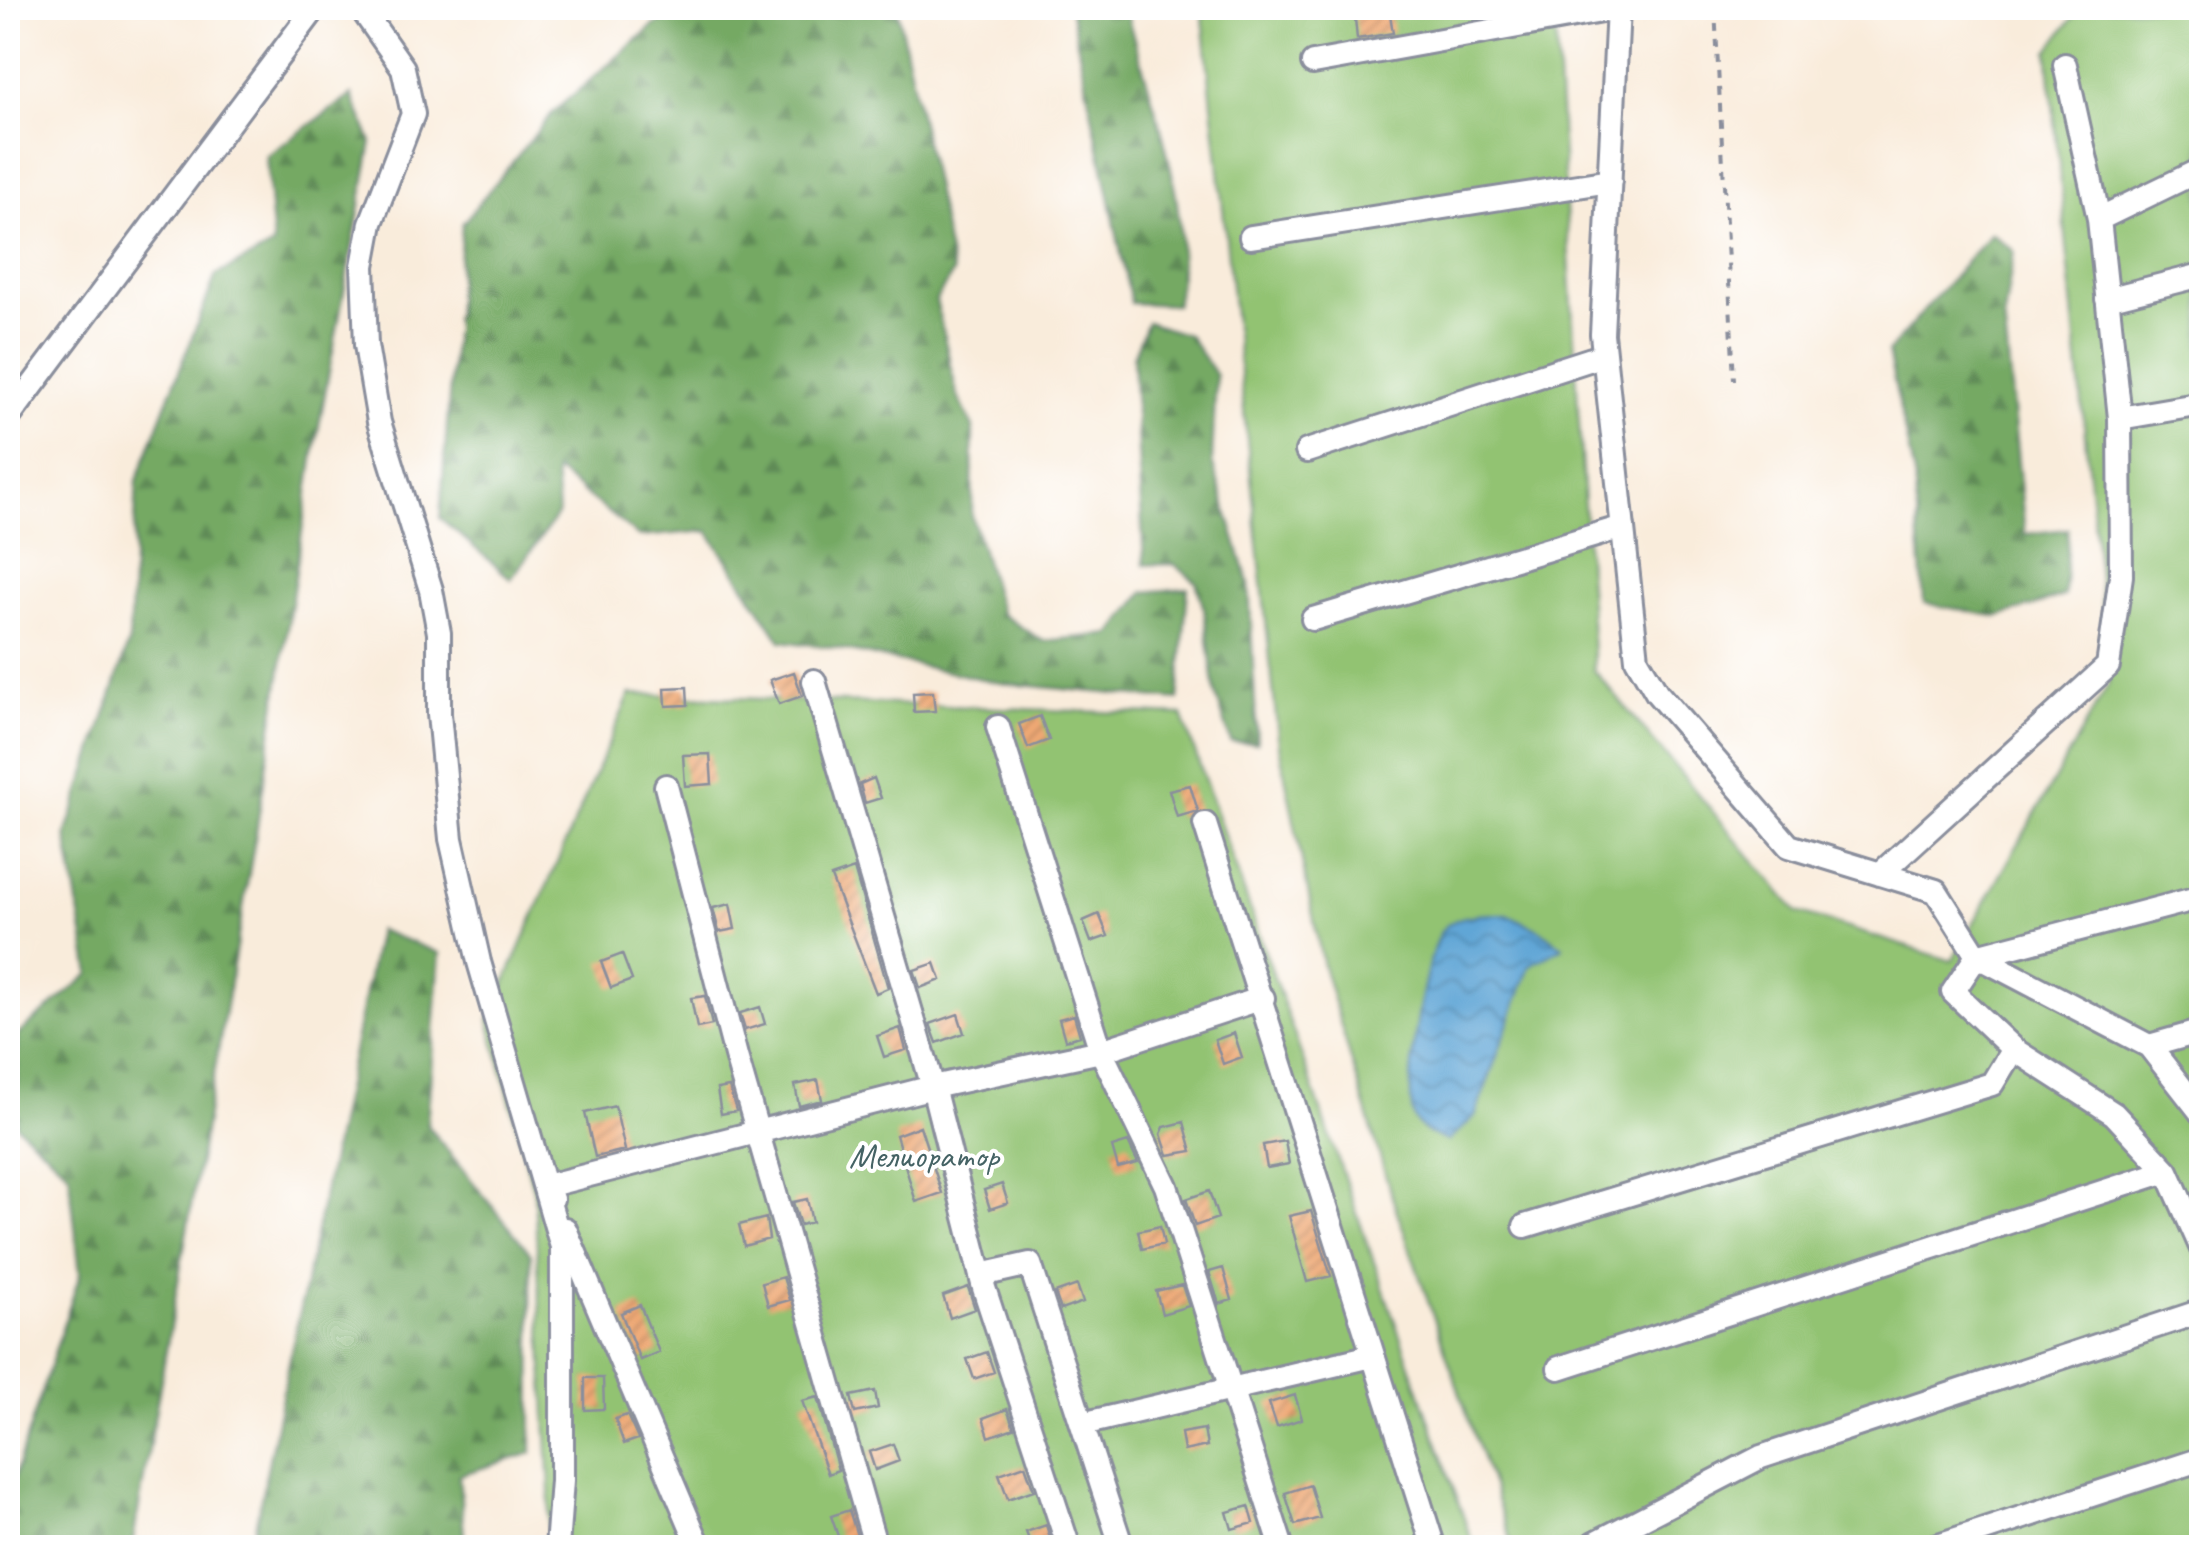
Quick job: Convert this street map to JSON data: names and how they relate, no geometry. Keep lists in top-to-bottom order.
{
  "parks": ["Мелиоратор"]
}
